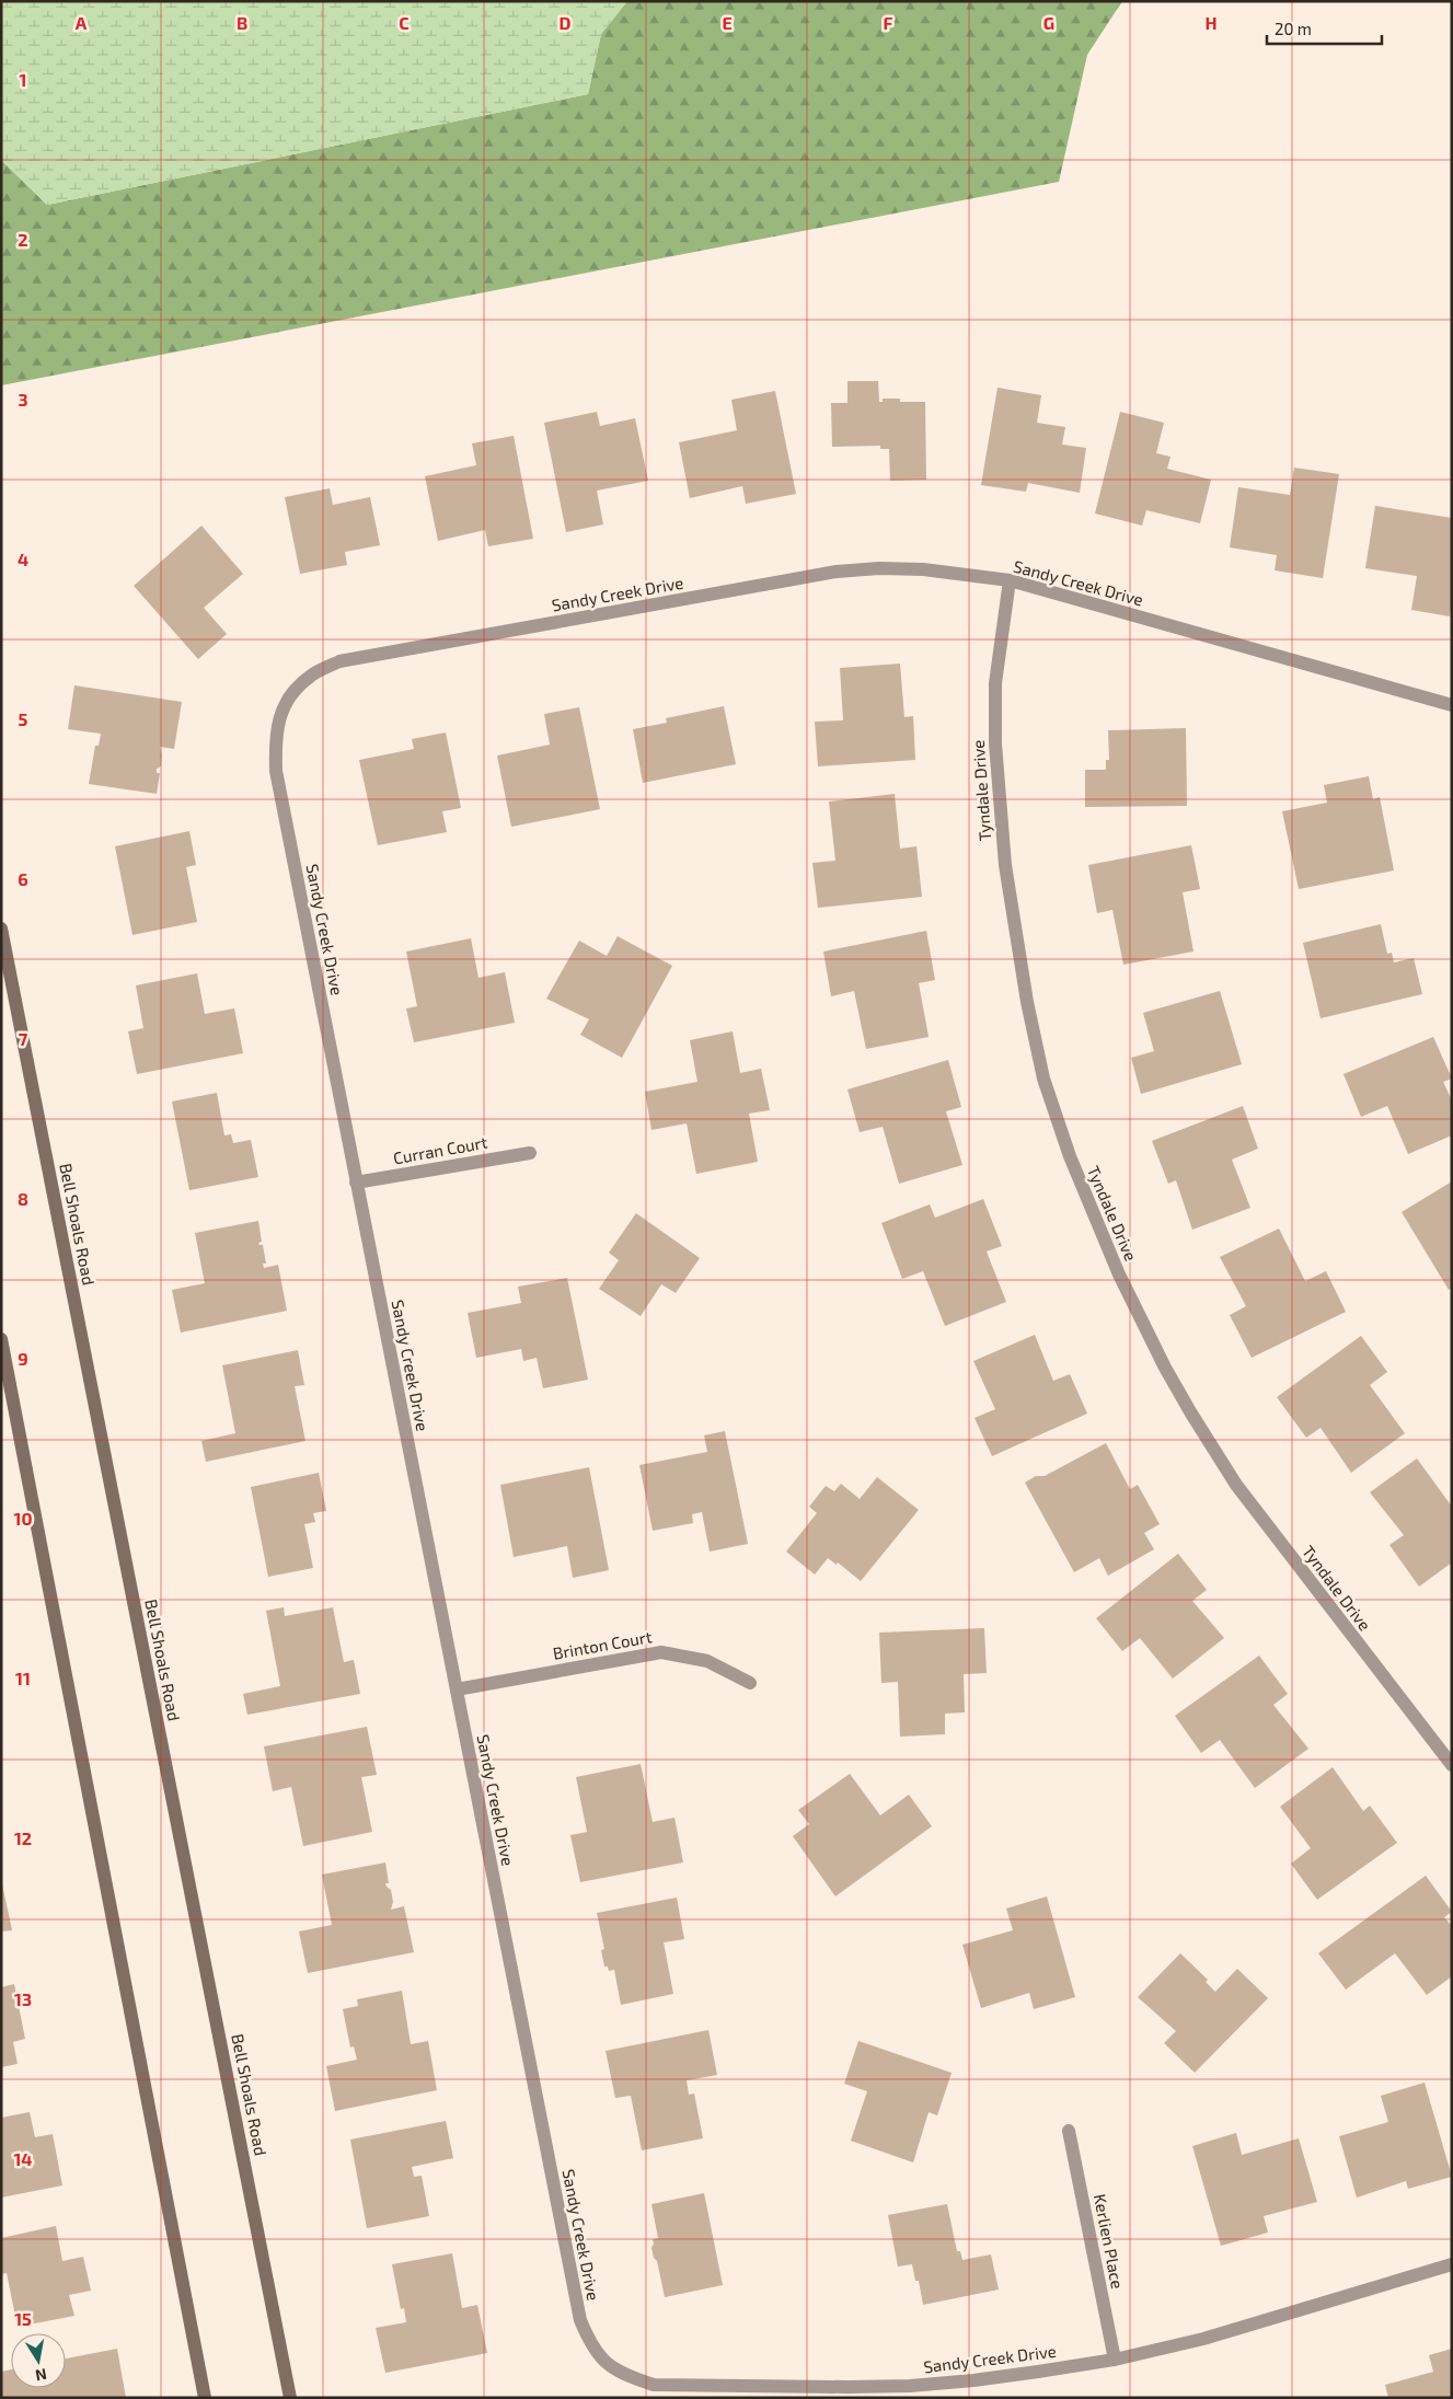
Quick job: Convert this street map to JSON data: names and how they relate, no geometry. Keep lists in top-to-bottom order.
{
  "streets": {
    "main road": ["Bell Shoals Road"],
    "street": [
      "Sandy Creek Drive",
      "Tyndale Drive",
      "Curran Court",
      "Brinton Court",
      "Kerlien Place"
    ]
  },
  "crossings": [
    ["Sandy Creek Drive", "Tyndale Drive"],
    ["Sandy Creek Drive", "Curran Court"],
    ["Sandy Creek Drive", "Brinton Court"],
    ["Sandy Creek Drive", "Kerlien Place"]
  ],
  "scale_bar": "20 m",
  "north": "bottom",
  "grid": {
    "columns": [
      "A",
      "B",
      "C",
      "D",
      "E",
      "F",
      "G",
      "H"
    ],
    "rows": [
      "1",
      "2",
      "3",
      "4",
      "5",
      "6",
      "7",
      "8",
      "9",
      "10",
      "11",
      "12",
      "13",
      "14",
      "15"
    ]
  }
}
